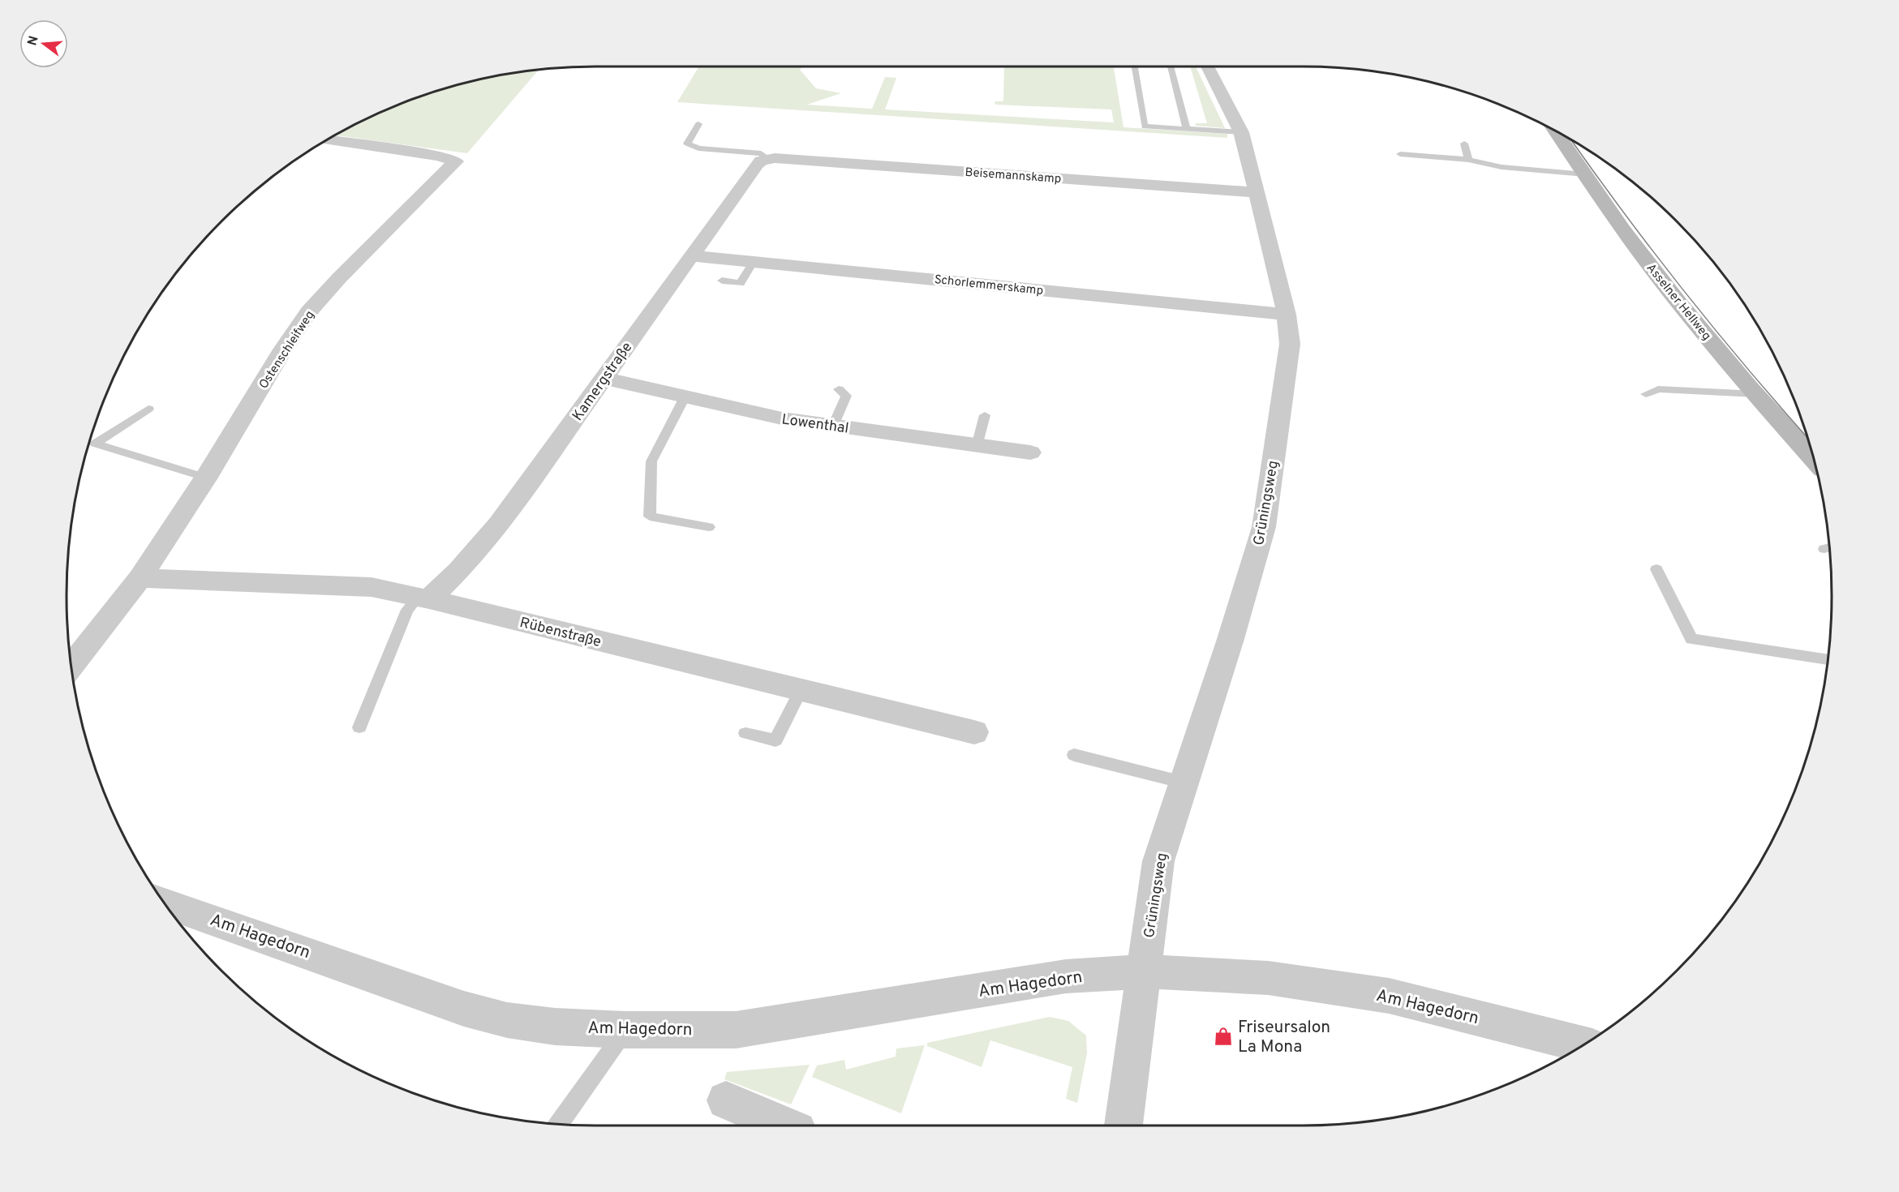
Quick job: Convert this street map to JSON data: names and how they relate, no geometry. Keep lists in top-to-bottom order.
{
  "streets": {
    "main road": ["Asselner Hellweg"],
    "street": [
      "Beisemannskamp",
      "Schorlemmerskamp",
      "Ostenschleifweg",
      "Kamergstraße",
      "Lowenthal",
      "Grüningsweg",
      "Rübenstraße",
      "Am Hagedorn"
    ]
  },
  "crossings": [
    ["Beisemannskamp", "Kamergstraße"],
    ["Beisemannskamp", "Grüningsweg"],
    ["Schorlemmerskamp", "Kamergstraße"],
    ["Schorlemmerskamp", "Grüningsweg"],
    ["Ostenschleifweg", "Rübenstraße"],
    ["Kamergstraße", "Lowenthal"],
    ["Kamergstraße", "Rübenstraße"],
    ["Grüningsweg", "Am Hagedorn"]
  ],
  "places": {
    "shop": ["Friseursalon La Mona"]
  },
  "north": "left"
}
